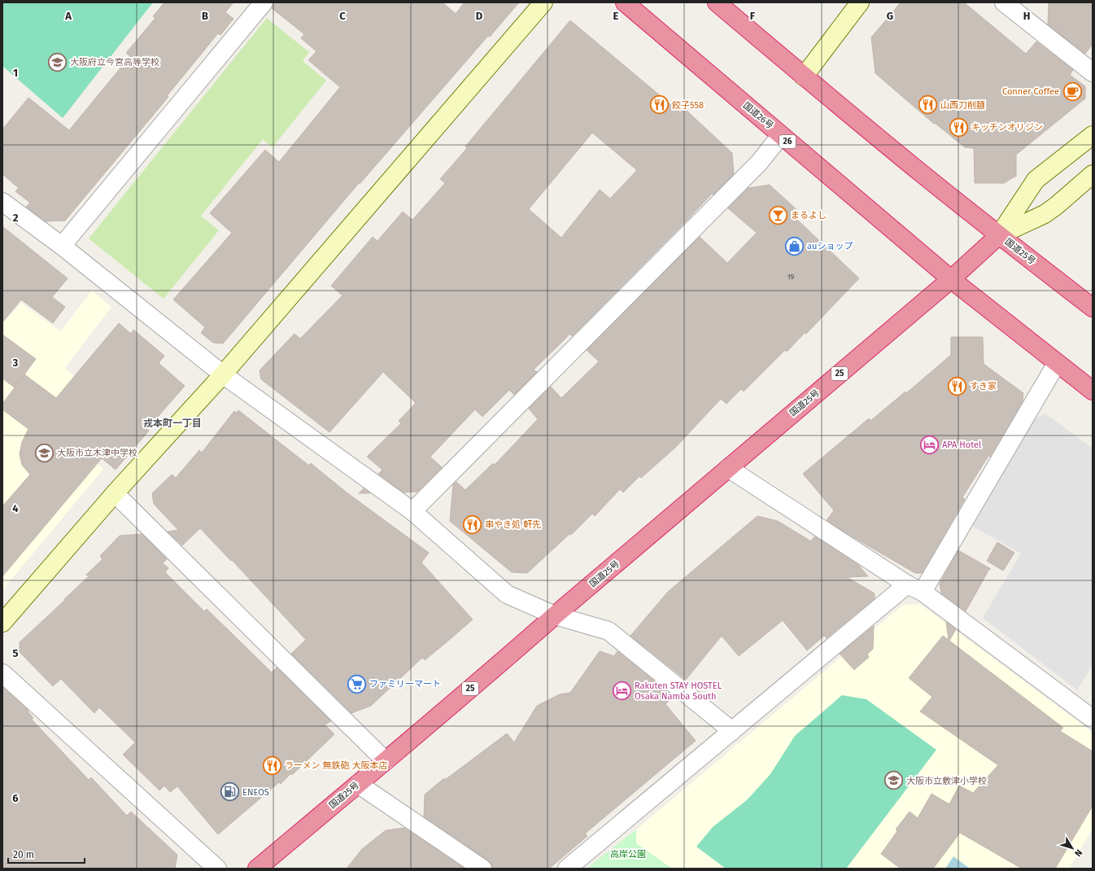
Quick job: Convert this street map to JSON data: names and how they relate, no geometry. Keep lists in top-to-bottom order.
{
  "streets": {
    "highway": [
      "国道26号",
      "26",
      "国道25号",
      "25"
    ]
  },
  "crossings": [
    ["国道26号", "国道25号"]
  ],
  "districts": ["戎本町一丁目"],
  "parks": ["高岸公園"],
  "places": {
    "school or university": ["大阪府立今宮高等学校", "大阪市立木津中学校", "大阪市立敷津小学校"],
    "cafe": ["Conner Coffee"],
    "restaurant": [
      "餃子558",
      "山西刀削麺",
      "キッチンオリジン",
      "すき家",
      "串やき処 軒先",
      "ラーメン 無鉄砲 大阪本店"
    ],
    "bar": ["まるよし"],
    "shop": ["auショップ"],
    "hotel": ["APA Hotel", "Rakuten STAY HOSTEL Osaka Namba South"],
    "supermarket": ["ファミリーマート"],
    "fuel station": ["ENEOS"]
  },
  "house_numbers": ["19"],
  "scale_bar": "20 m",
  "north": "bottom right",
  "grid": {
    "columns": [
      "A",
      "B",
      "C",
      "D",
      "E",
      "F",
      "G",
      "H"
    ],
    "rows": [
      "1",
      "2",
      "3",
      "4",
      "5",
      "6"
    ]
  }
}
